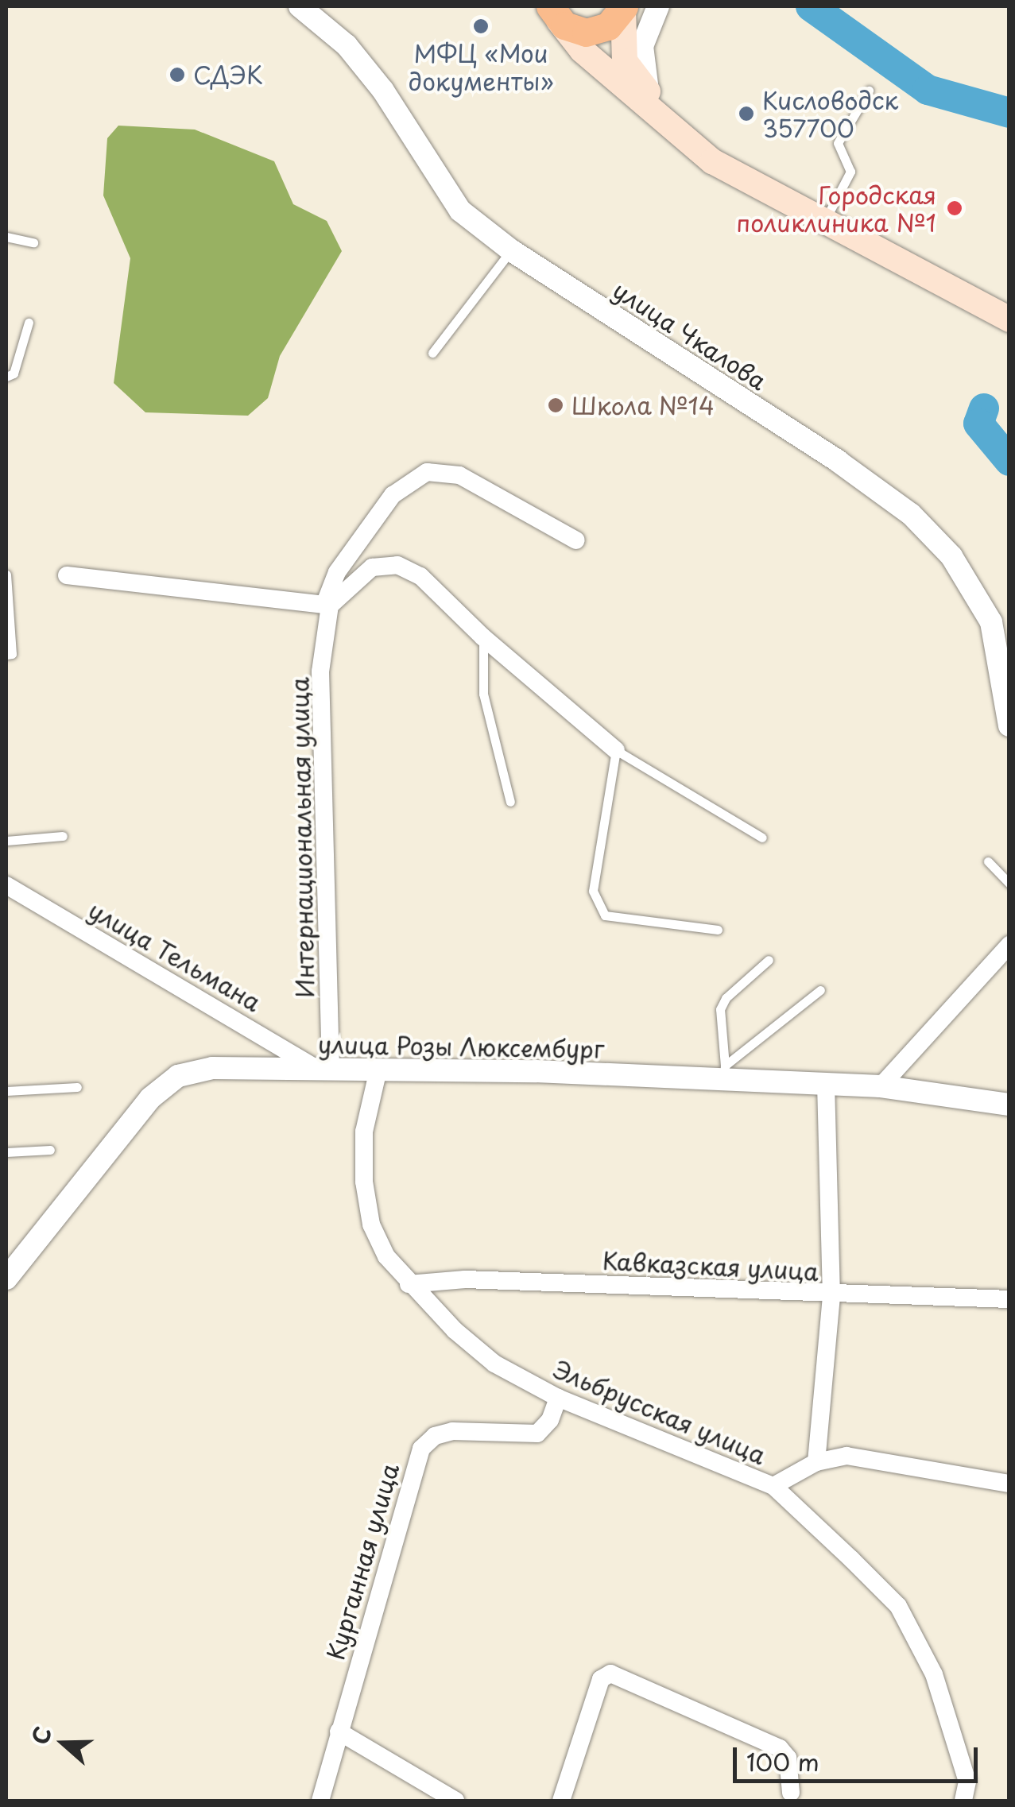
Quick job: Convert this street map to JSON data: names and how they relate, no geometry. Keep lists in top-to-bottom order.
{
  "streets": {
    "street": [
      "улица Чкалова",
      "Интернациональная улица",
      "улица Тельмана",
      "улица Розы Люксембург",
      "Кавказская улица",
      "Эльбрусская улица",
      "Курганная улица"
    ]
  },
  "crossings": [
    ["Интернациональная улица", "улица Тельмана"],
    ["Интернациональная улица", "улица Розы Люксембург"],
    ["улица Тельмана", "улица Розы Люксембург"],
    ["улица Розы Люксембург", "Эльбрусская улица"],
    ["Кавказская улица", "Эльбрусская улица"],
    ["Эльбрусская улица", "Курганная улица"]
  ],
  "places": [
    "МФЦ «Мои документы»",
    "СДЭК",
    "Кисловодск 357700",
    "Городская поликлиника №1",
    "Школа №14"
  ],
  "scale_bar": "100 m",
  "north": "left"
}
